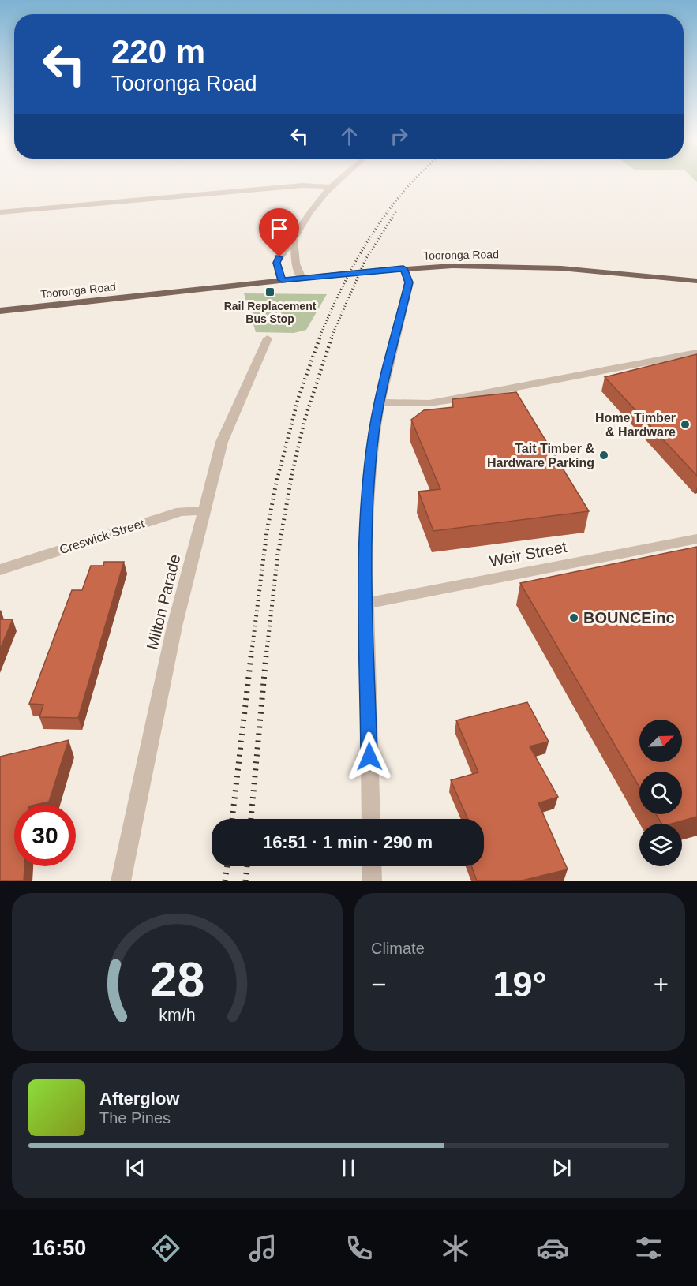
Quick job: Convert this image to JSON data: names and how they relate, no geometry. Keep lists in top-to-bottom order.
{
  "streets": {
    "main road": ["Tooronga Road"],
    "street": ["Creswick Street", "Weir Street", "Milton Parade"]
  },
  "crossings": [
    ["Creswick Street", "Milton Parade"]
  ],
  "places": {
    "transit": ["Rail Replacement Bus Stop"],
    "other": ["Home Timber & Hardware", "Tait Timber & Hardware Parking", "BOUNCEinc"]
  },
  "north": "top right",
  "page": {
    "turn": ["220 m", "Tooronga Road"],
    "limit": "30",
    "trip": "16:51 · 1 min · 290 m",
    "tile": "Climate",
    "heat": ["−", "19°", "+"],
    "song": ["Afterglow", "The Pines"],
    "tabs": "16:50",
    "gauge": ["28", "km/h"]
  }
}
